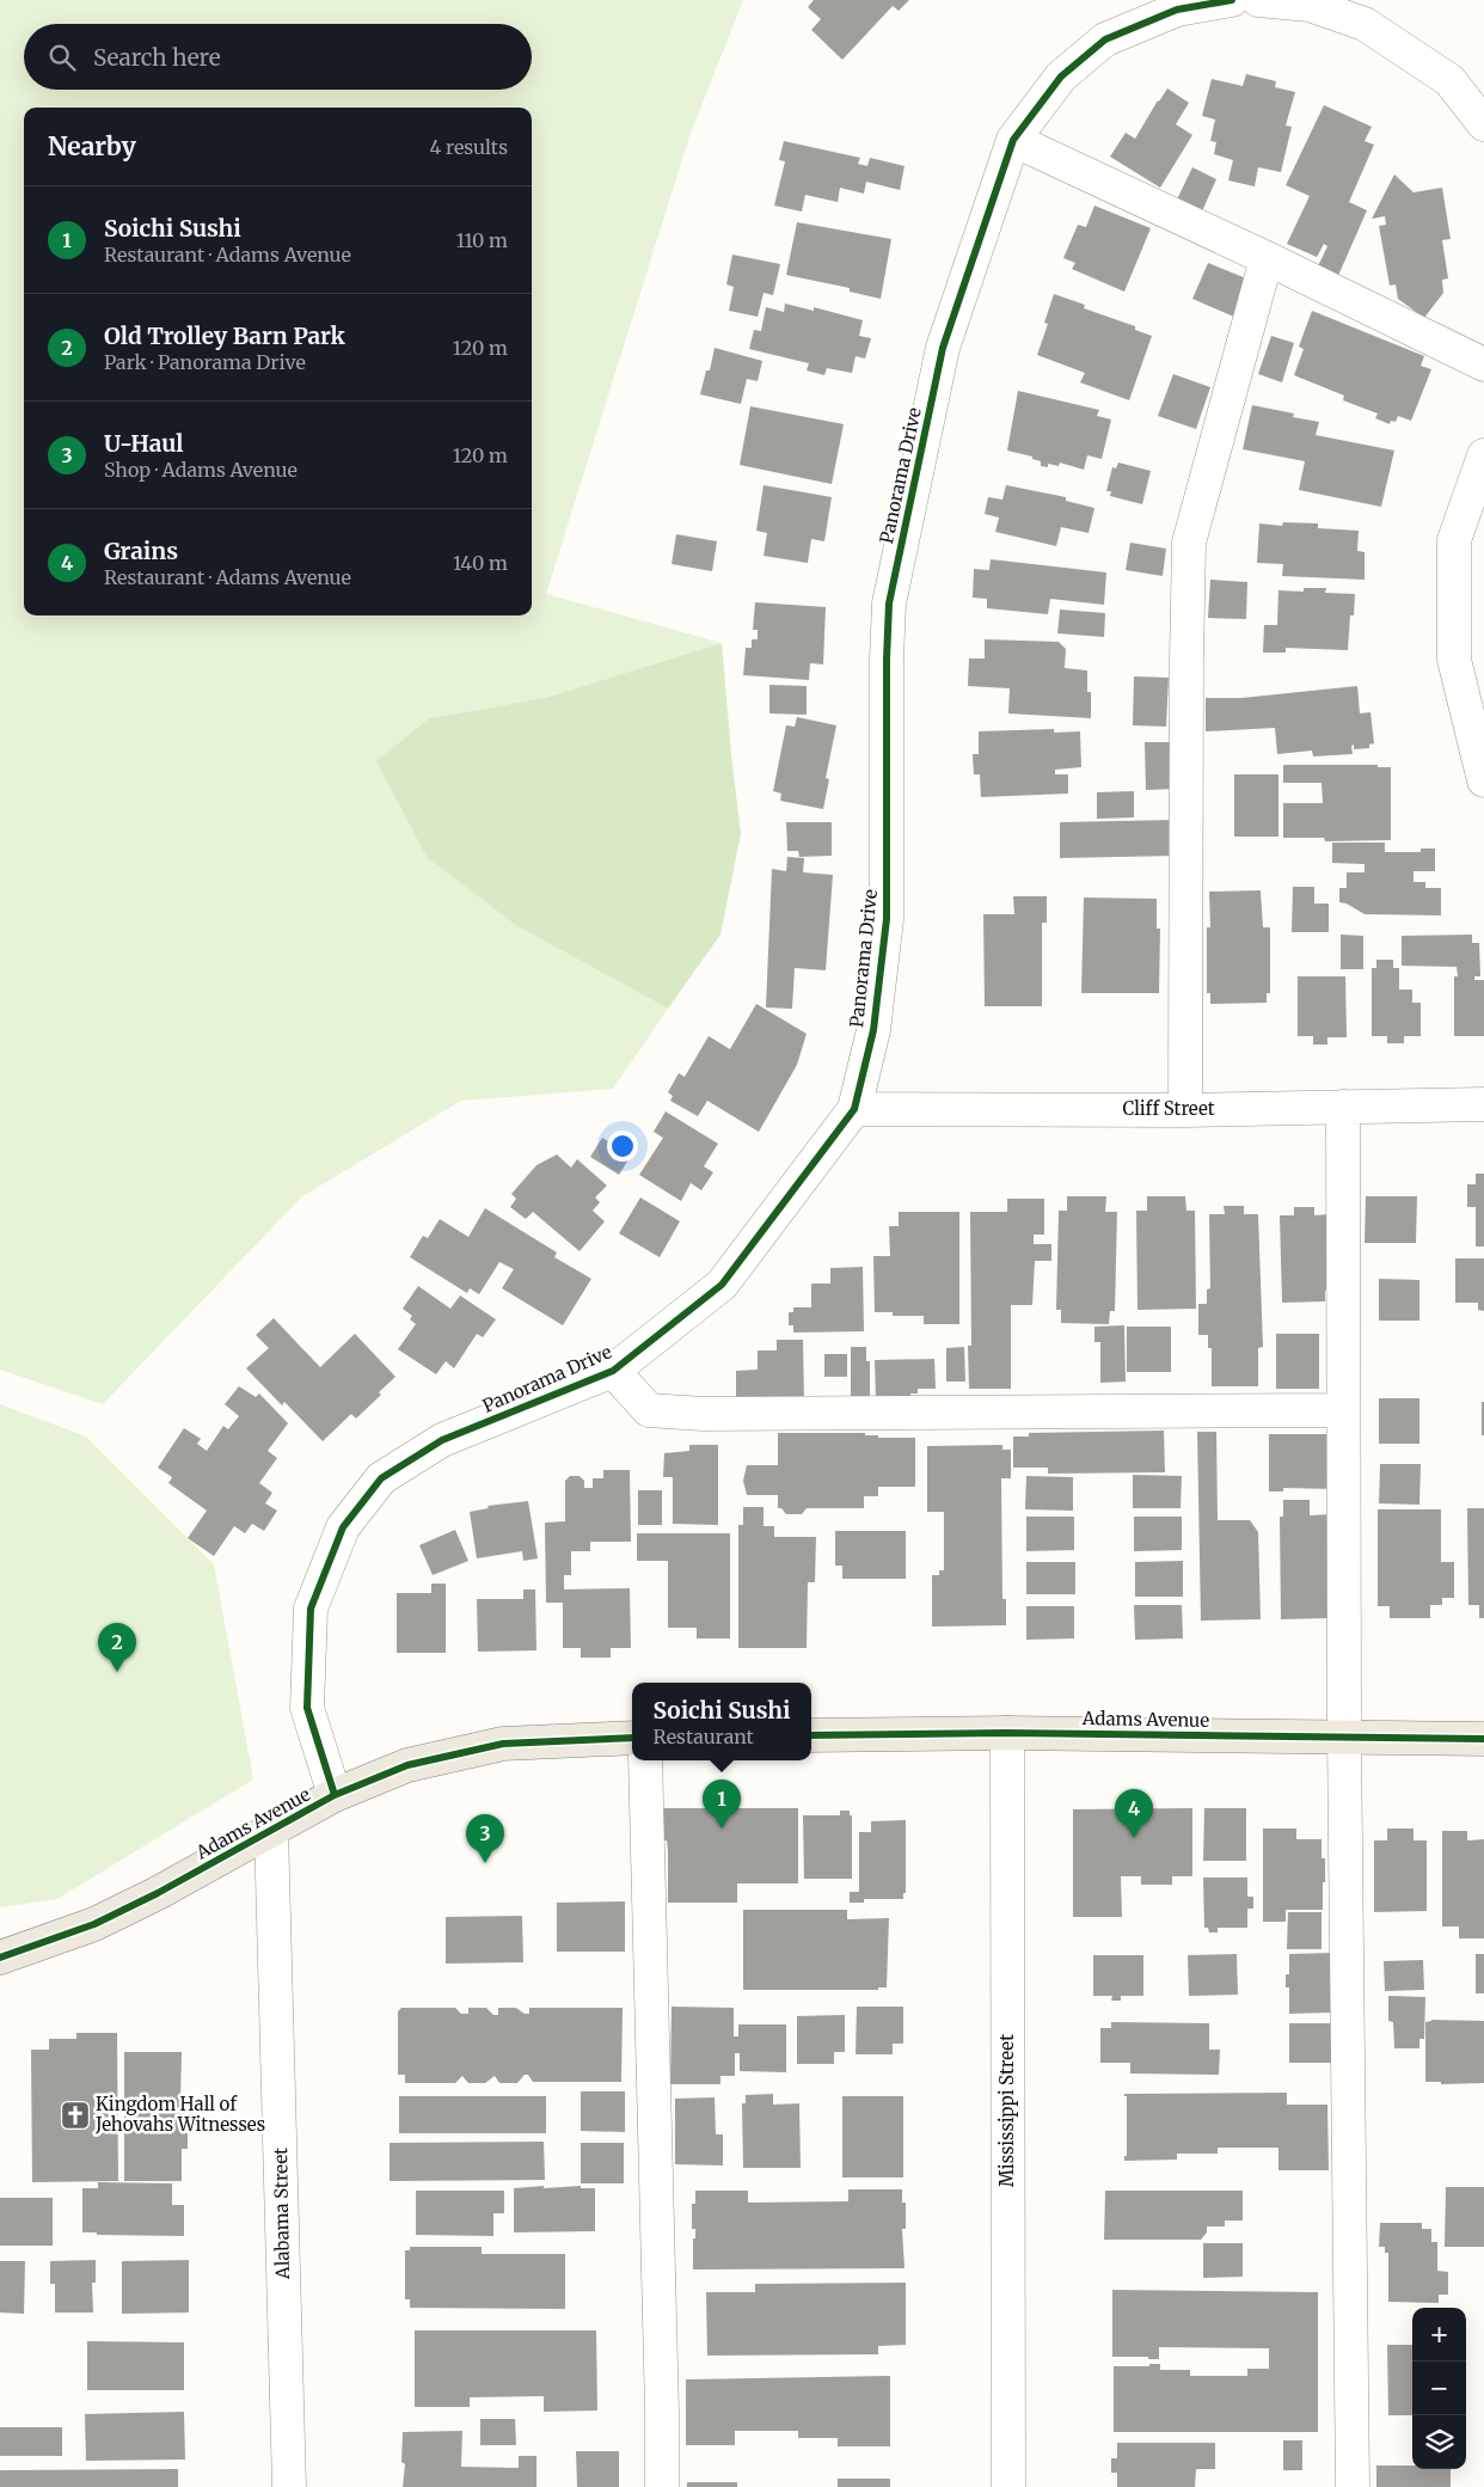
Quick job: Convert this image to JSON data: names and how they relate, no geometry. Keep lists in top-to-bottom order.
{
  "streets": {
    "main road": ["Adams Avenue"],
    "street": [
      "Panorama Drive",
      "Cliff Street",
      "Mississippi Street",
      "Alabama Street"
    ]
  },
  "crossings": [
    ["Panorama Drive", "Cliff Street"],
    ["Panorama Drive", "Adams Avenue"],
    ["Adams Avenue", "Mississippi Street"],
    ["Adams Avenue", "Alabama Street"]
  ],
  "places": {
    "church": ["Kingdom Hall of Jehovahs Witnesses"]
  },
  "page": {
    "search": "Search here",
    "heading": ["Nearby", "4 results"],
    "list": [
      {
        "mark": "1",
        "name": "Soichi Sushi",
        "note": "Restaurant · Adams Avenue",
        "value": "110 m"
      },
      {
        "mark": "2",
        "name": "Old Trolley Barn Park",
        "note": "Park · Panorama Drive",
        "value": "120 m"
      },
      {
        "mark": "3",
        "name": "U-Haul",
        "note": "Shop · Adams Avenue",
        "value": "120 m"
      },
      {
        "mark": "4",
        "name": "Grains",
        "note": "Restaurant · Adams Avenue",
        "value": "140 m"
      }
    ],
    "pins": [
      "2",
      "1",
      "4",
      "3"
    ],
    "popup": ["Soichi Sushi", "Restaurant"],
    "map_buttons": ["+", "−"]
  }
}
